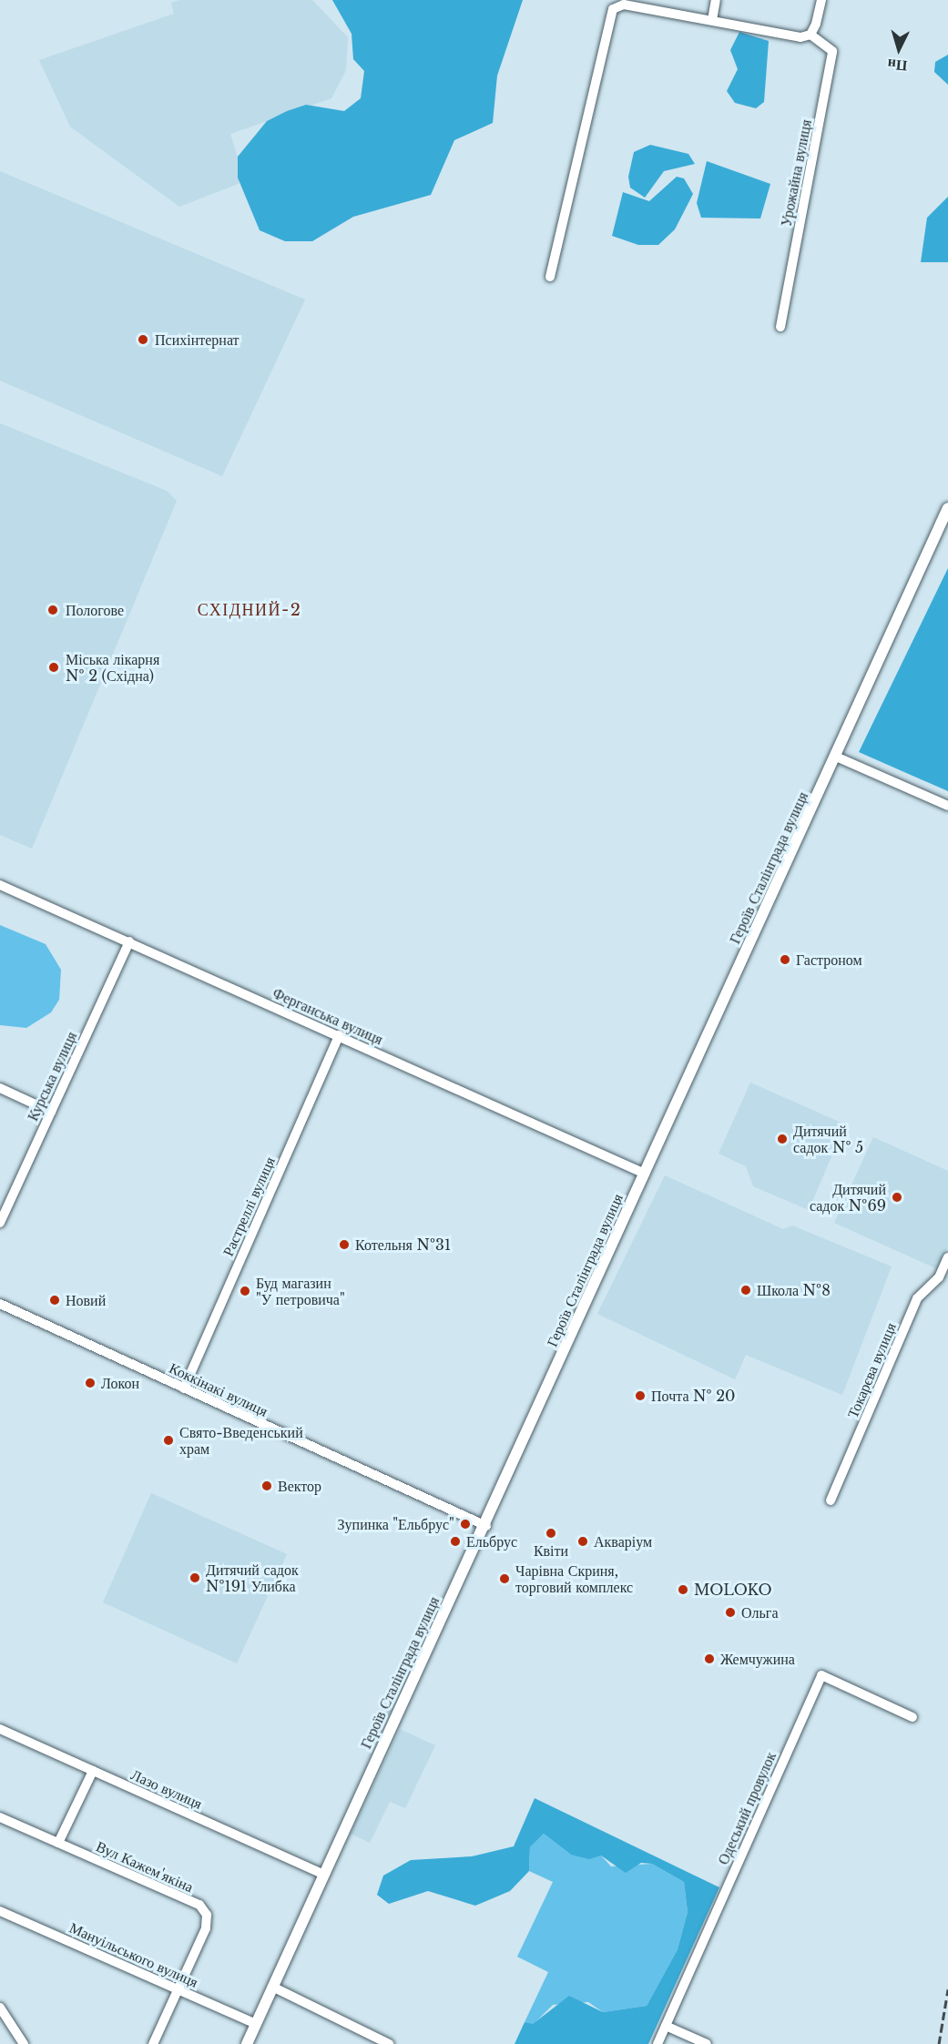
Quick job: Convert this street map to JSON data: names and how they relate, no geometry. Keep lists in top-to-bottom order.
{
  "streets": {
    "main road": ["Героїв Сталінграда вулиця"],
    "street": [
      "Урожайна вулиця",
      "Ферганська вулиця",
      "Курська вулиця",
      "Растреллі вулиця",
      "Токарєва вулиця",
      "Коккінакі вулиця",
      "Лазо вулиця",
      "Одеський провулок",
      "Вул Кажем'якіна",
      "Мануільського вулиця"
    ]
  },
  "crossings": [
    ["Героїв Сталінграда вулиця", "Ферганська вулиця"],
    ["Героїв Сталінграда вулиця", "Коккінакі вулиця"],
    ["Героїв Сталінграда вулиця", "Лазо вулиця"],
    ["Героїв Сталінграда вулиця", "Мануільського вулиця"],
    ["Ферганська вулиця", "Курська вулиця"],
    ["Ферганська вулиця", "Растреллі вулиця"],
    ["Растреллі вулиця", "Коккінакі вулиця"],
    ["Вул Кажем'якіна", "Мануільського вулиця"]
  ],
  "districts": ["СХІДНИЙ-2"],
  "places": [
    "Психінтернат",
    "Пологове",
    "Міська лікарня № 2 (Східна)",
    "Гастроном",
    "Дитячий садок № 5",
    "Дитячий садок №69",
    "Котельня №31",
    "Школа №8",
    "Буд магазин \"У петровича\"",
    "Новий",
    "Локон",
    "Почта № 20",
    "Свято-Введенський храм",
    "Вектор",
    "Зупинка \"Ельбрус\"",
    "Квіти",
    "Ельбрус",
    "Акваріум",
    "Дитячий садок №191 Улибка",
    "Чарівна Скриня, торговий комплекс",
    "MOLOKO",
    "Ольга",
    "Жемчужина"
  ],
  "north": "bottom"
}
